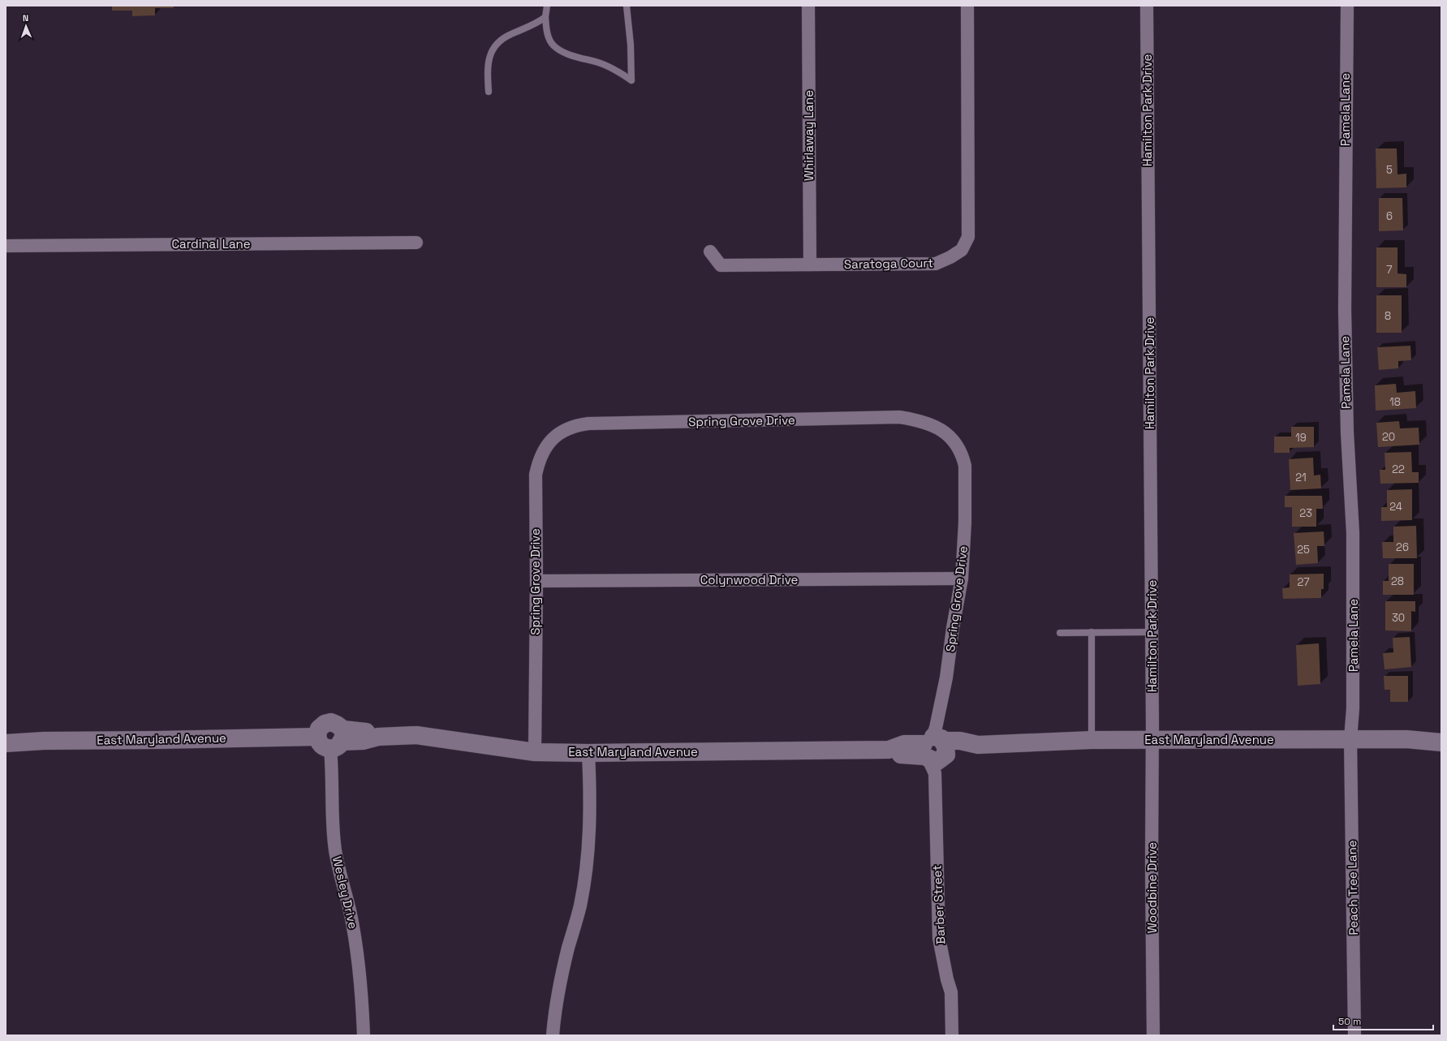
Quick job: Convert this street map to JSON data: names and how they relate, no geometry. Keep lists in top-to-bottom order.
{
  "streets": {
    "street": [
      "Pamela Lane",
      "Hamilton Park Drive",
      "Whirlaway Lane",
      "Cardinal Lane",
      "Saratoga Court",
      "Spring Grove Drive",
      "Colynwood Drive",
      "East Maryland Avenue",
      "Woodbine Drive",
      "Peach Tree Lane",
      "Wesley Drive",
      "Barber Street"
    ]
  },
  "crossings": [
    ["Pamela Lane", "East Maryland Avenue"],
    ["Pamela Lane", "Peach Tree Lane"],
    ["Hamilton Park Drive", "East Maryland Avenue"],
    ["Hamilton Park Drive", "Woodbine Drive"],
    ["Whirlaway Lane", "Saratoga Court"],
    ["Spring Grove Drive", "Colynwood Drive"],
    ["Spring Grove Drive", "East Maryland Avenue"],
    ["Spring Grove Drive", "Barber Street"],
    ["East Maryland Avenue", "Woodbine Drive"],
    ["East Maryland Avenue", "Peach Tree Lane"],
    ["East Maryland Avenue", "Wesley Drive"],
    ["East Maryland Avenue", "Barber Street"]
  ],
  "house_numbers": [
    "5",
    "6",
    "7",
    "8",
    "18",
    "20",
    "19",
    "22",
    "21",
    "24",
    "23",
    "26",
    "25",
    "28",
    "27",
    "30"
  ],
  "scale_bar": "50 m",
  "north": "top"
}
